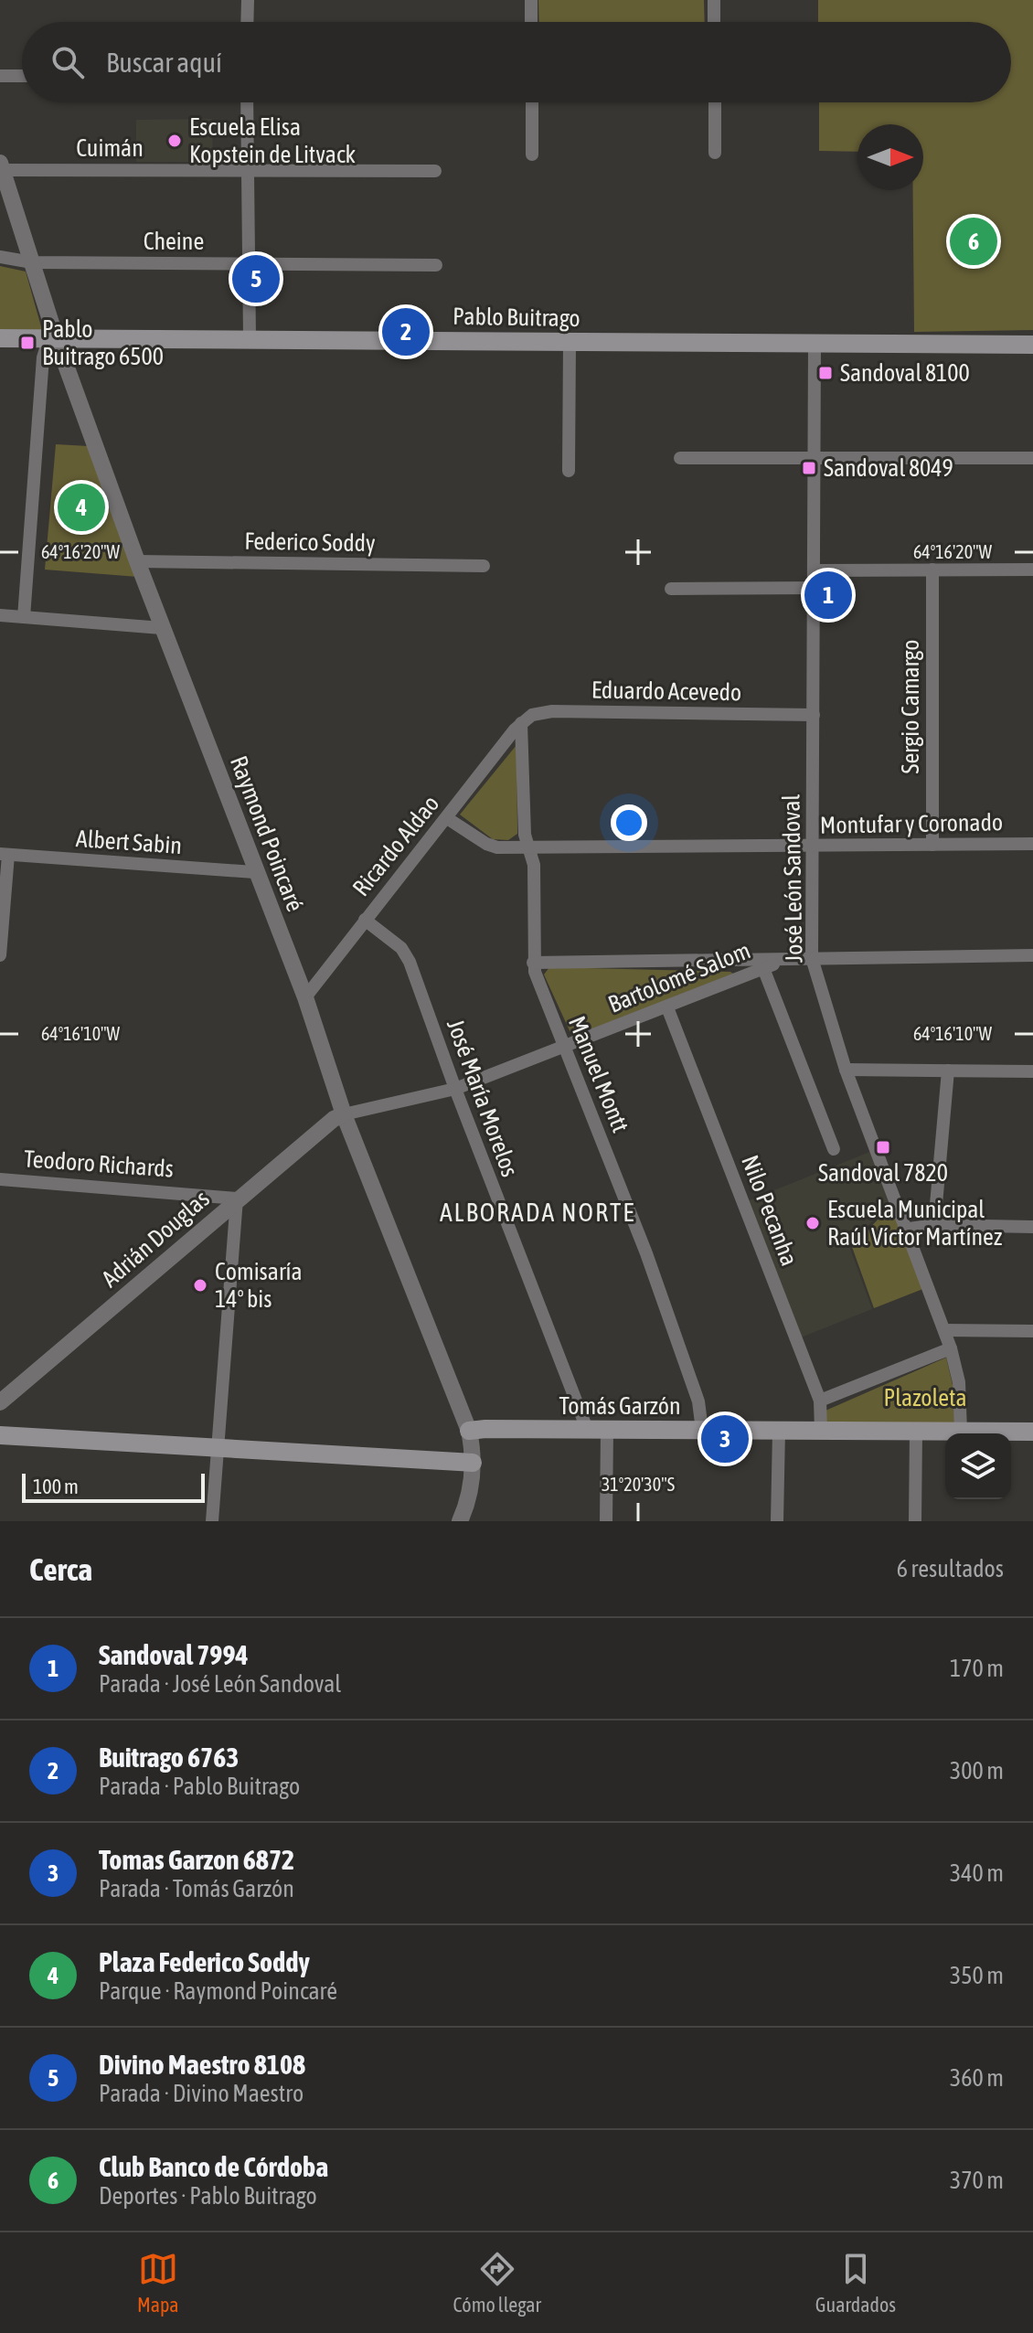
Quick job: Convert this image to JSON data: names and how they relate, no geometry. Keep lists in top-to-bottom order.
{
  "streets": {
    "main road": ["Pablo Buitrago", "Tomás Garzón"],
    "street": [
      "Cuimán",
      "Cheine",
      "Federico Soddy",
      "Eduardo Acevedo",
      "Sergio Camargo",
      "Montufar y Coronado",
      "Raymond Poincaré",
      "Albert Sabin",
      "Ricardo Aldao",
      "José León Sandoval",
      "Bartolomé Salom",
      "Manuel Montt",
      "José María Morelos",
      "Teodoro Richards",
      "Nilo Pecanha",
      "Adrián Douglas"
    ]
  },
  "crossings": [
    ["Cuimán", "Raymond Poincaré"],
    ["Cheine", "Raymond Poincaré"],
    ["Pablo Buitrago", "Raymond Poincaré"],
    ["Pablo Buitrago", "José León Sandoval"],
    ["Federico Soddy", "Raymond Poincaré"],
    ["Eduardo Acevedo", "Ricardo Aldao"],
    ["Eduardo Acevedo", "José León Sandoval"],
    ["Eduardo Acevedo", "Manuel Montt"],
    ["Sergio Camargo", "Montufar y Coronado"],
    ["Montufar y Coronado", "Ricardo Aldao"],
    ["Montufar y Coronado", "José León Sandoval"],
    ["Montufar y Coronado", "Manuel Montt"],
    ["Raymond Poincaré", "Albert Sabin"],
    ["Raymond Poincaré", "Ricardo Aldao"],
    ["Raymond Poincaré", "Bartolomé Salom"],
    ["Raymond Poincaré", "Adrián Douglas"],
    ["Raymond Poincaré", "Tomás Garzón"],
    ["Ricardo Aldao", "Manuel Montt"],
    ["Ricardo Aldao", "José María Morelos"],
    ["José León Sandoval", "Bartolomé Salom"],
    ["José León Sandoval", "Tomás Garzón"],
    ["Bartolomé Salom", "Manuel Montt"],
    ["Bartolomé Salom", "José María Morelos"],
    ["Bartolomé Salom", "Nilo Pecanha"],
    ["Bartolomé Salom", "Adrián Douglas"],
    ["Manuel Montt", "Tomás Garzón"],
    ["José María Morelos", "Tomás Garzón"],
    ["Teodoro Richards", "Adrián Douglas"],
    ["Nilo Pecanha", "Tomás Garzón"]
  ],
  "districts": ["ALBORADA NORTE"],
  "parks": ["Plazoleta"],
  "places": {
    "other": ["Escuela Elisa Kopstein de Litvack", "Escuela Municipal Raúl Víctor Martínez", "Comisaría 14º bis"],
    "transit": [
      "Pablo Buitrago 6500",
      "Sandoval 8100",
      "Sandoval 8049",
      "Sandoval 7820"
    ]
  },
  "scale_bar": "100 m",
  "north": "right",
  "page": {
    "search": "Buscar aquí",
    "pins": [
      "6",
      "5",
      "2",
      "4",
      "1",
      "3"
    ],
    "scale": "100 m",
    "heading": ["Cerca", "6 resultados"],
    "list": [
      {
        "mark": "1",
        "name": "Sandoval 7994",
        "note": "Parada · José León Sandoval",
        "value": "170 m"
      },
      {
        "mark": "2",
        "name": "Buitrago 6763",
        "note": "Parada · Pablo Buitrago",
        "value": "300 m"
      },
      {
        "mark": "3",
        "name": "Tomas Garzon 6872",
        "note": "Parada · Tomás Garzón",
        "value": "340 m"
      },
      {
        "mark": "4",
        "name": "Plaza Federico Soddy",
        "note": "Parque · Raymond Poincaré",
        "value": "350 m"
      },
      {
        "mark": "5",
        "name": "Divino Maestro 8108",
        "note": "Parada · Divino Maestro",
        "value": "360 m"
      },
      {
        "mark": "6",
        "name": "Club Banco de Córdoba",
        "note": "Deportes · Pablo Buitrago",
        "value": "370 m"
      }
    ],
    "nav": ["Mapa", "Cómo llegar", "Guardados"]
  },
  "coordinates": ["64°16'20\"W", "64°16'10\"W", "31°20'30\"S"]
}
